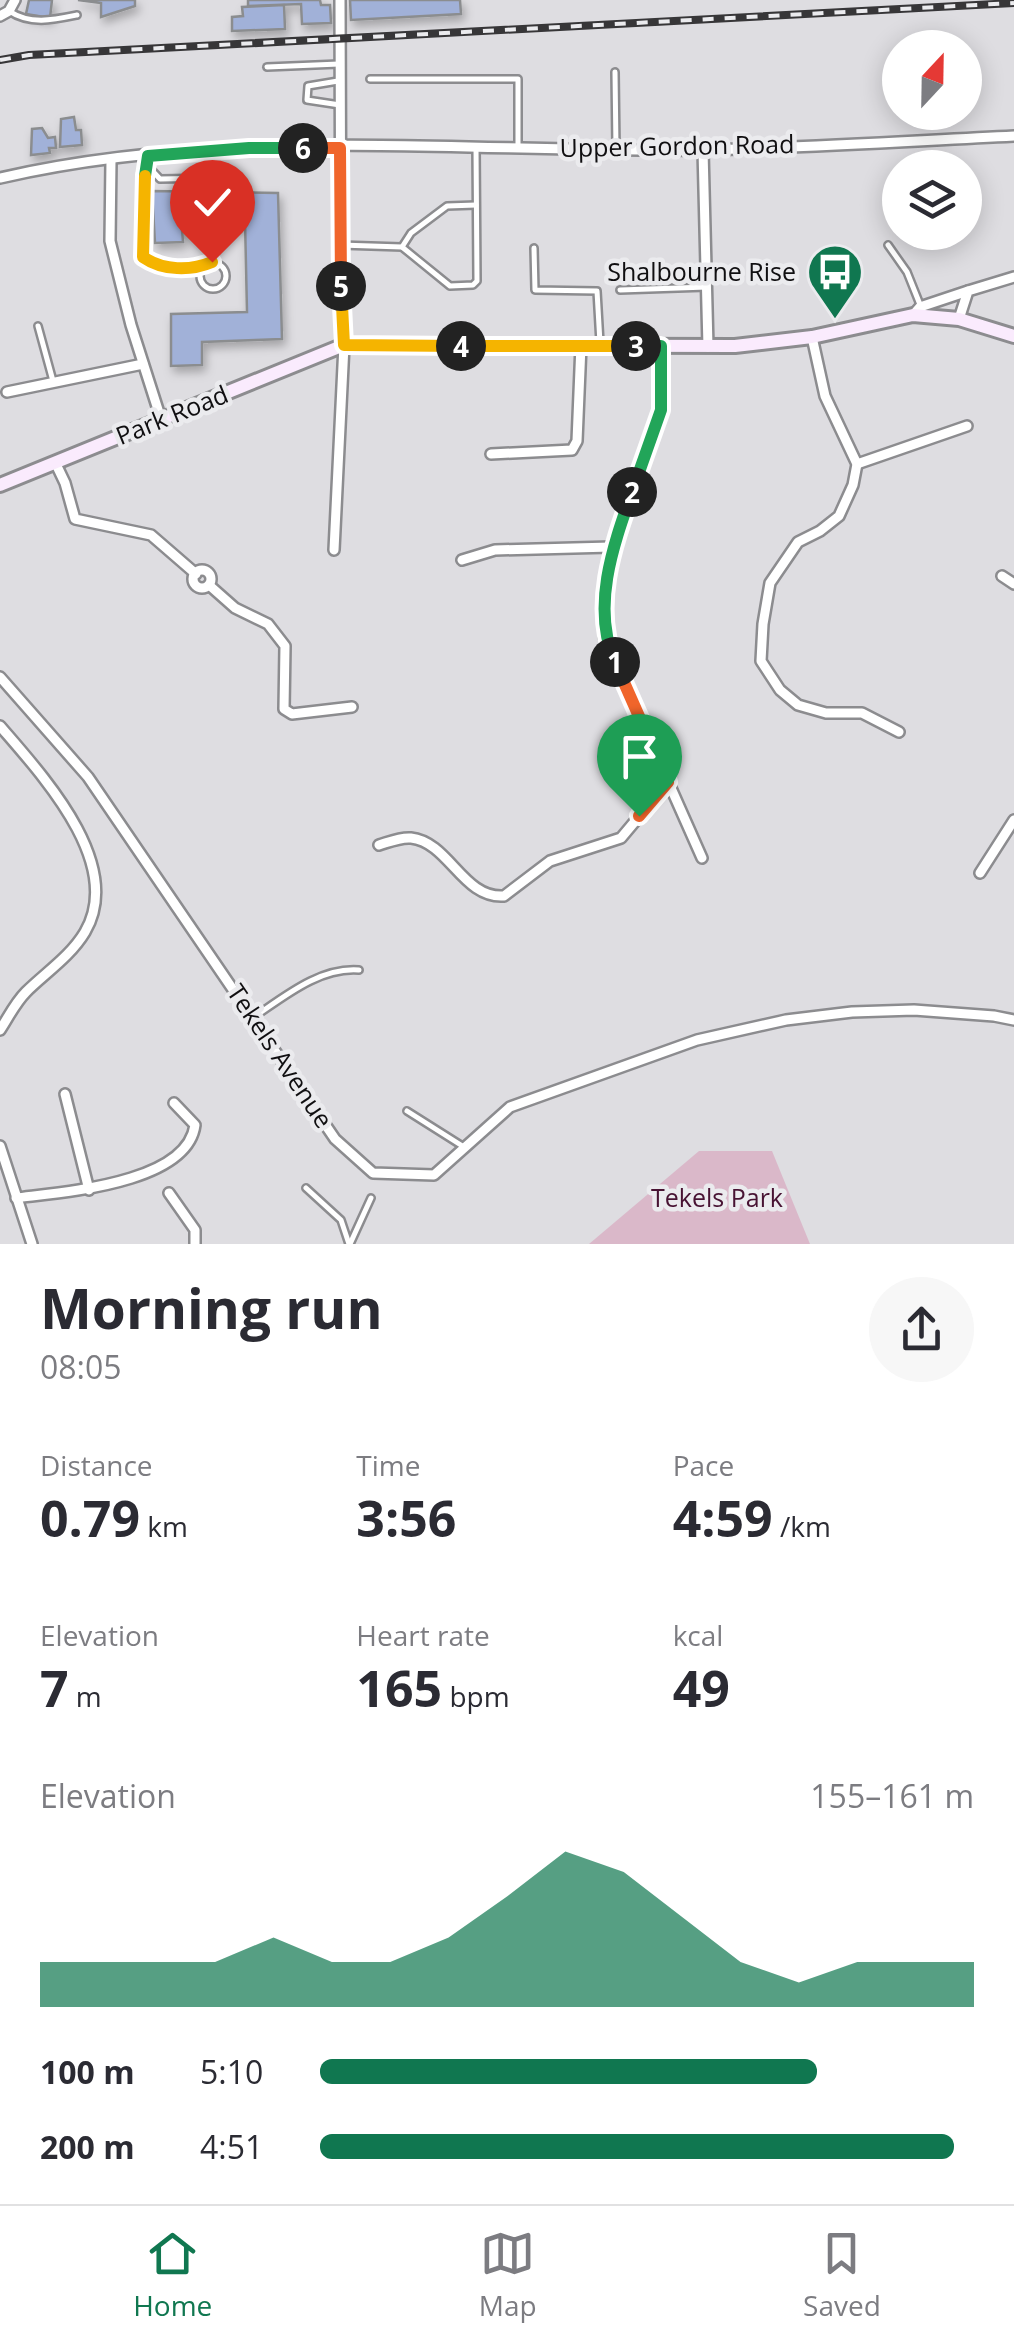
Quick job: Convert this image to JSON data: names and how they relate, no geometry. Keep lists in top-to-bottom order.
{
  "streets": {
    "street": ["Upper Gordon Road", "Park Road", "Tekels Avenue"]
  },
  "parks": ["Tekels Park"],
  "places": {
    "bus stop": ["Shalbourne Rise"]
  },
  "north": "top",
  "page": {
    "pins": [
      "6",
      "5",
      "3",
      "4",
      "2",
      "1"
    ],
    "heading": ["Morning run", "08:05"],
    "stats": [
      ["Distance", "0.79 km"],
      ["Time", "3:56"],
      ["Pace", "4:59 /km"],
      ["Elevation", "7 m"],
      ["Heart rate", "165 bpm"],
      ["kcal", "49"]
    ],
    "chart": ["Elevation", "155–161 m"],
    "list": [
      {
        "name": "100 m",
        "note": "5:10"
      },
      {
        "name": "200 m",
        "note": "4:51"
      }
    ],
    "tabs": ["Home", "Map", "Saved"]
  }
}
